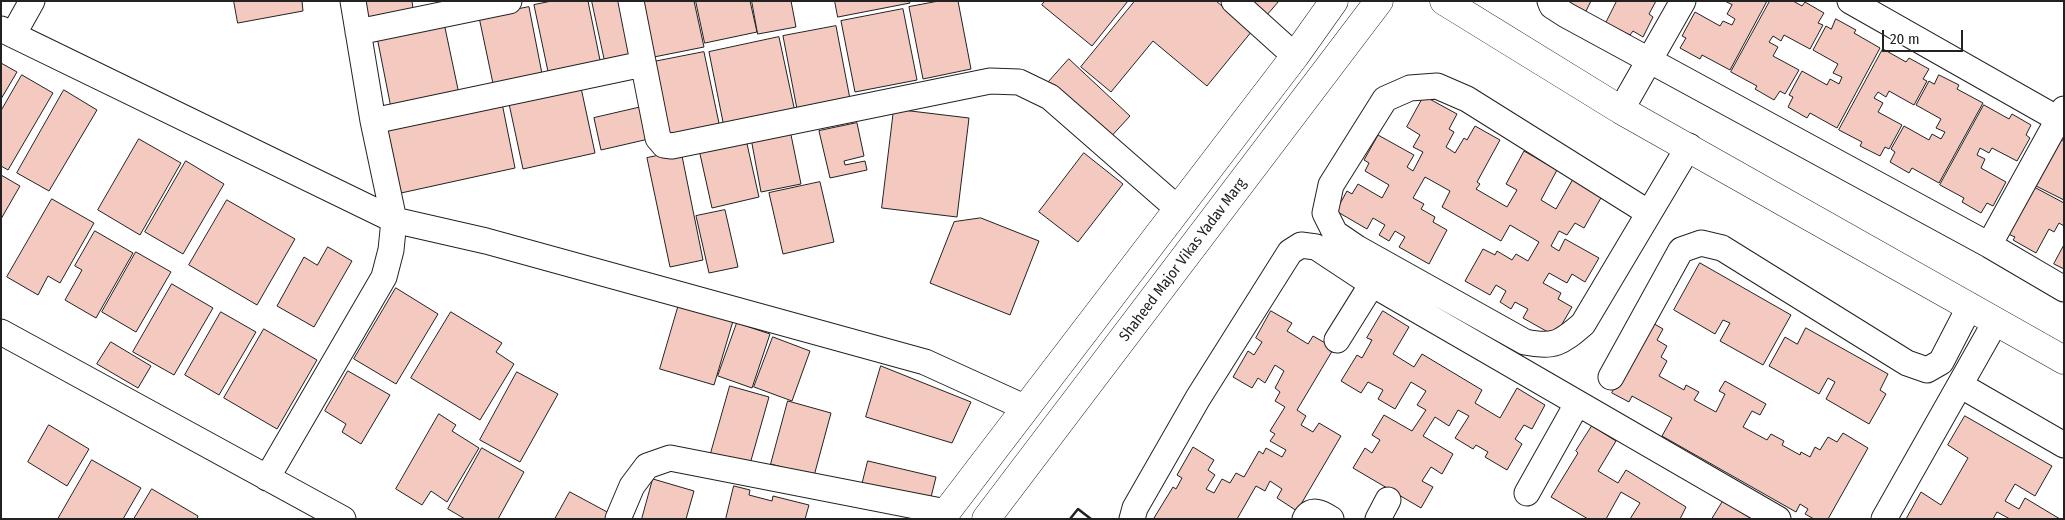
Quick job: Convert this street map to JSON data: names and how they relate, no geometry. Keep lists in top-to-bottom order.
{
  "streets": {
    "main road": ["Shaheed Major Vikas Yadav Marg"]
  },
  "scale_bar": "20 m"
}
